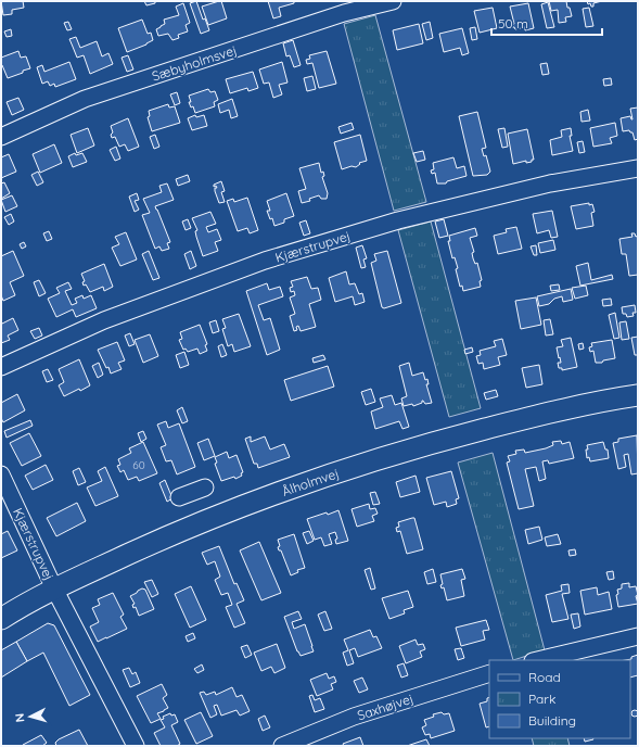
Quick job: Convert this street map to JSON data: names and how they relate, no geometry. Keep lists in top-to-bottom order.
{
  "streets": {
    "main road": ["Ålholmvej"],
    "street": ["Sæbyholmsvej", "Kjærstrupvej", "Saxhøjvej"]
  },
  "crossings": [
    ["Kjærstrupvej", "Ålholmvej"]
  ],
  "house_numbers": ["60"],
  "legend": ["Road", "Park", "Building"],
  "scale_bar": "50 m",
  "north": "left"
}
